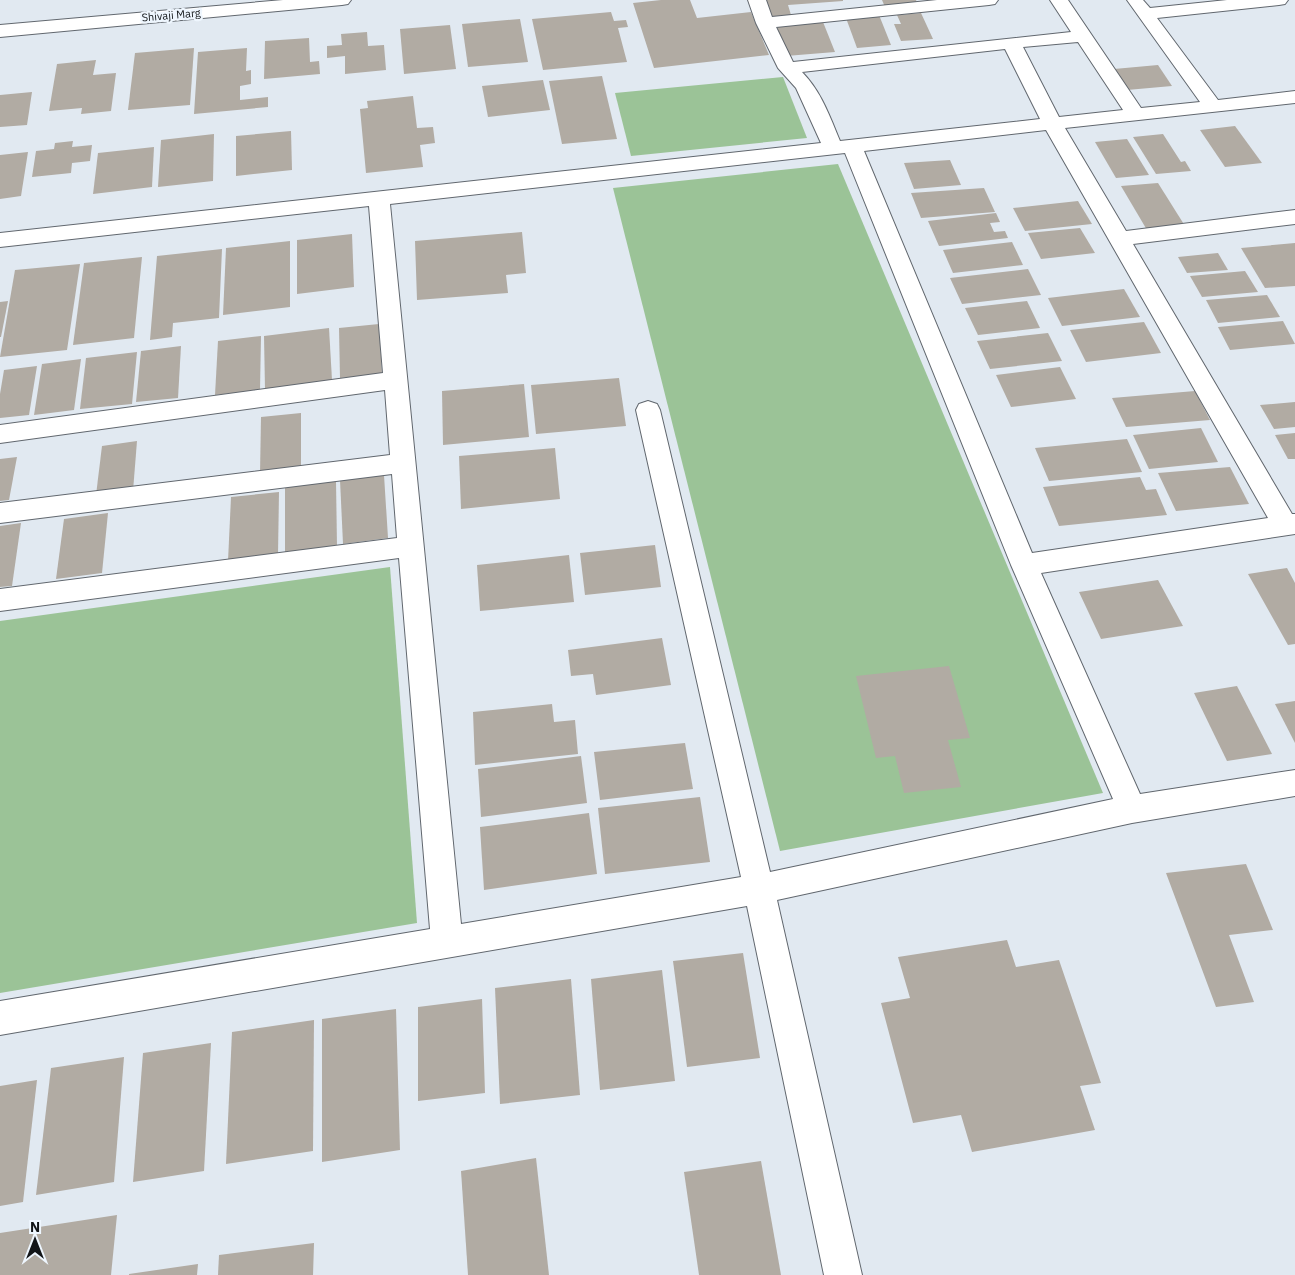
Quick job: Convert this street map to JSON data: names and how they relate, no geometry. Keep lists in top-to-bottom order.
{
  "streets": {
    "street": ["Shivaji Marg"]
  },
  "north": "top"
}
